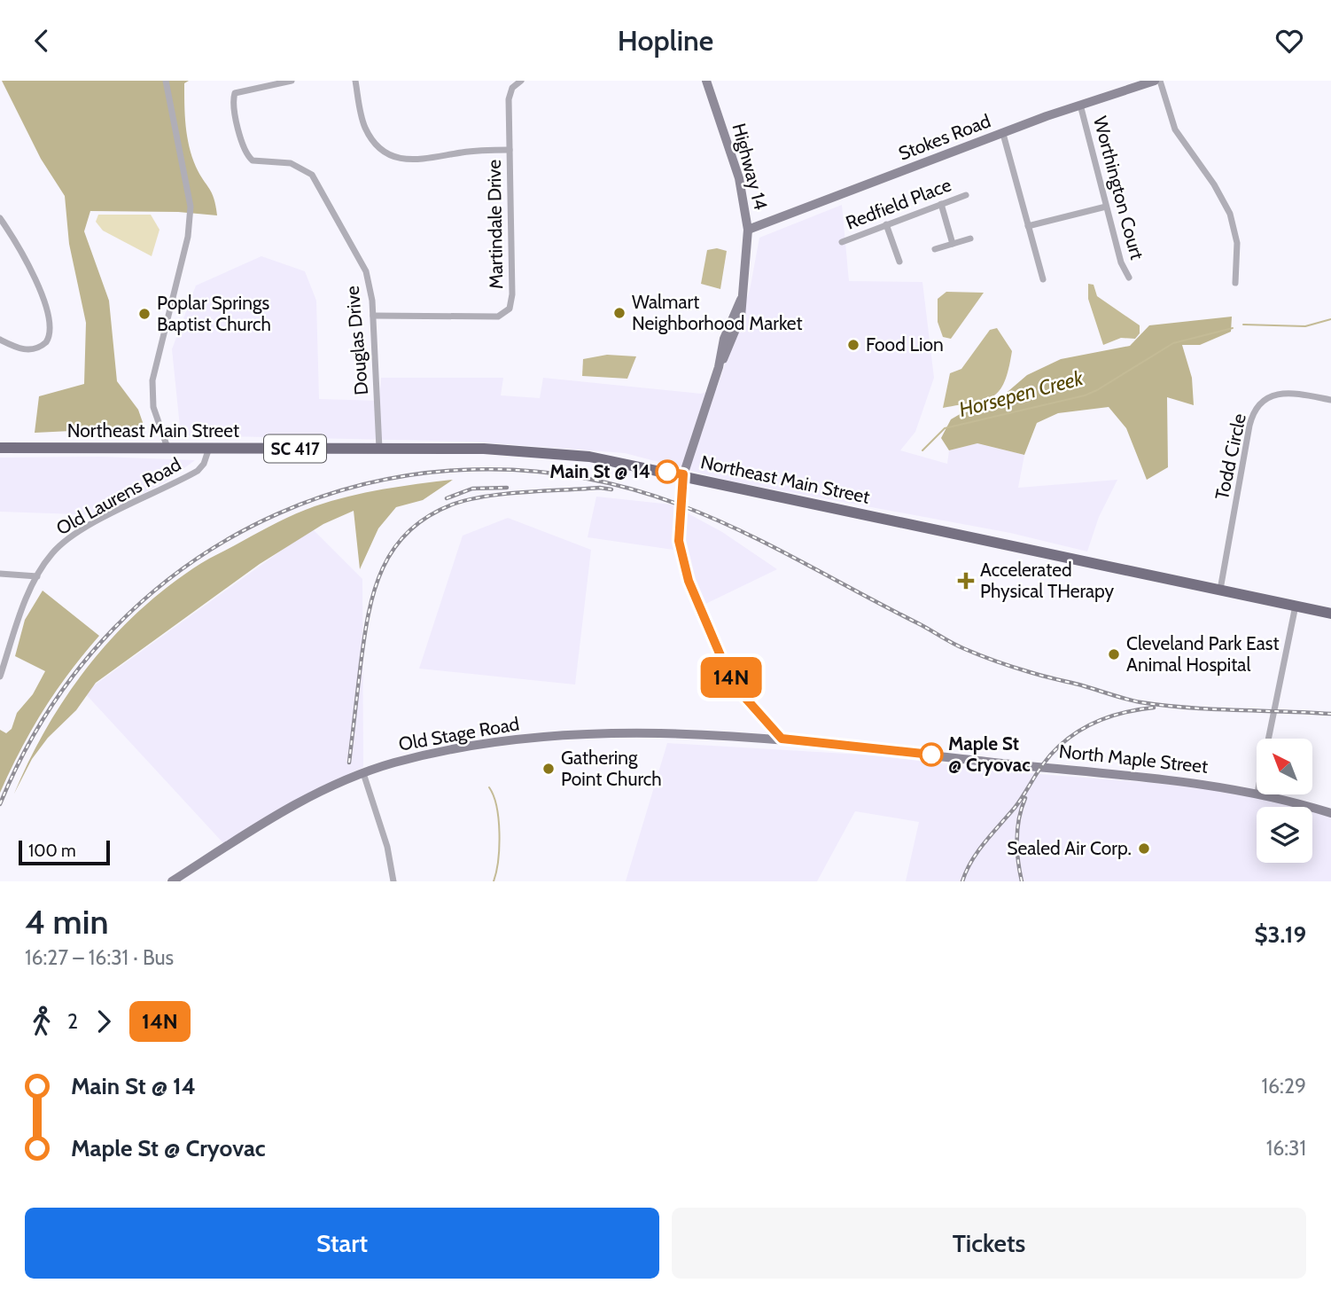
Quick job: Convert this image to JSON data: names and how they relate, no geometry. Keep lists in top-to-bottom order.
{
  "streets": {
    "main road": ["Northeast Main Street", "SC 417"],
    "street": [
      "Stokes Road",
      "Highway 14",
      "Worthington Court",
      "Redfield Place",
      "Martindale Drive",
      "Douglas Drive",
      "Todd Circle",
      "Old Laurens Road",
      "Old Stage Road",
      "North Maple Street"
    ]
  },
  "crossings": [
    ["Stokes Road", "Highway 14"],
    ["Stokes Road", "Worthington Court"],
    ["Highway 14", "Northeast Main Street"],
    ["Highway 14", "Old Stage Road"],
    ["Highway 14", "North Maple Street"],
    ["Martindale Drive", "Douglas Drive"],
    ["Douglas Drive", "Northeast Main Street"],
    ["Northeast Main Street", "Todd Circle"],
    ["Northeast Main Street", "Old Laurens Road"],
    ["Old Stage Road", "North Maple Street"]
  ],
  "water": ["Horsepen Creek"],
  "places": {
    "other": [
      "Walmart Neighborhood Market",
      "Poplar Springs Baptist Church",
      "Food Lion",
      "Main St @ 14",
      "Cleveland Park East Animal Hospital",
      "Maple St @ Cryovac",
      "Gathering Point Church",
      "Sealed Air Corp."
    ],
    "health": ["Accelerated Physical THerapy"]
  },
  "lines": ["bus line 14N"],
  "scale_bar": "100 m",
  "north": "top left",
  "page": {
    "header": "Hopline",
    "on_map": "14N",
    "scale": "100 m",
    "heading": ["4 min", "16:27 – 16:31 · Bus", "$3.19"],
    "legs": ["2", "14N"],
    "list": [
      {
        "name": "Main St @ 14",
        "value": "16:29"
      },
      {
        "name": "Maple St @ Cryovac",
        "value": "16:31"
      }
    ],
    "buttons": ["Start", "Tickets"]
  }
}
